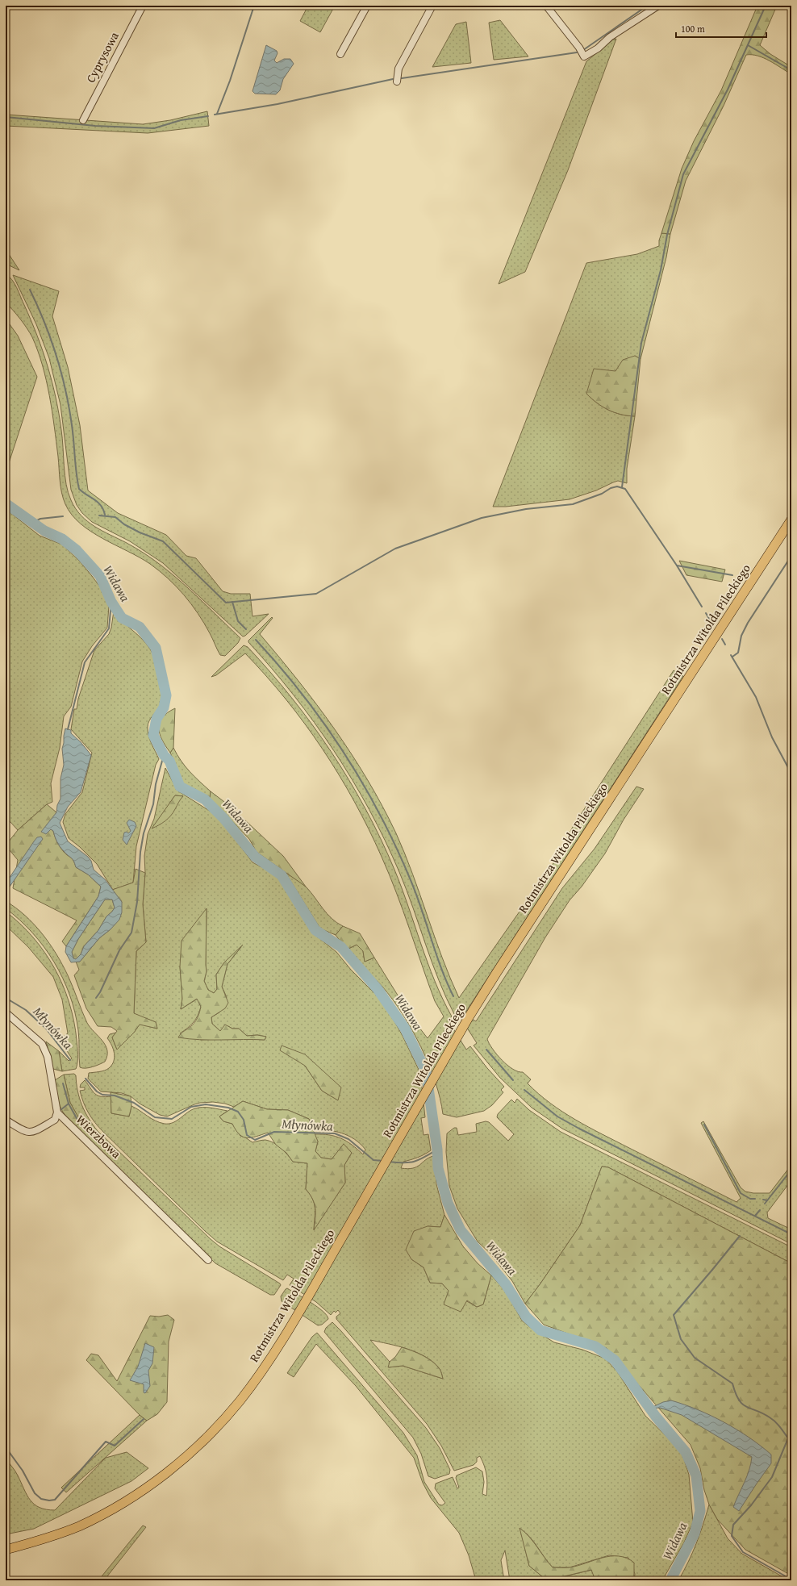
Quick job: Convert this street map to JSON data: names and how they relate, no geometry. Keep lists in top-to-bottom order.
{
  "streets": {
    "main road": ["Rotmistrza Witolda Pileckiego"],
    "street": ["Cyprysowa", "Wierzbowa"]
  },
  "water": ["Widawa", "Młynówka"],
  "scale_bar": "100 m"
}
